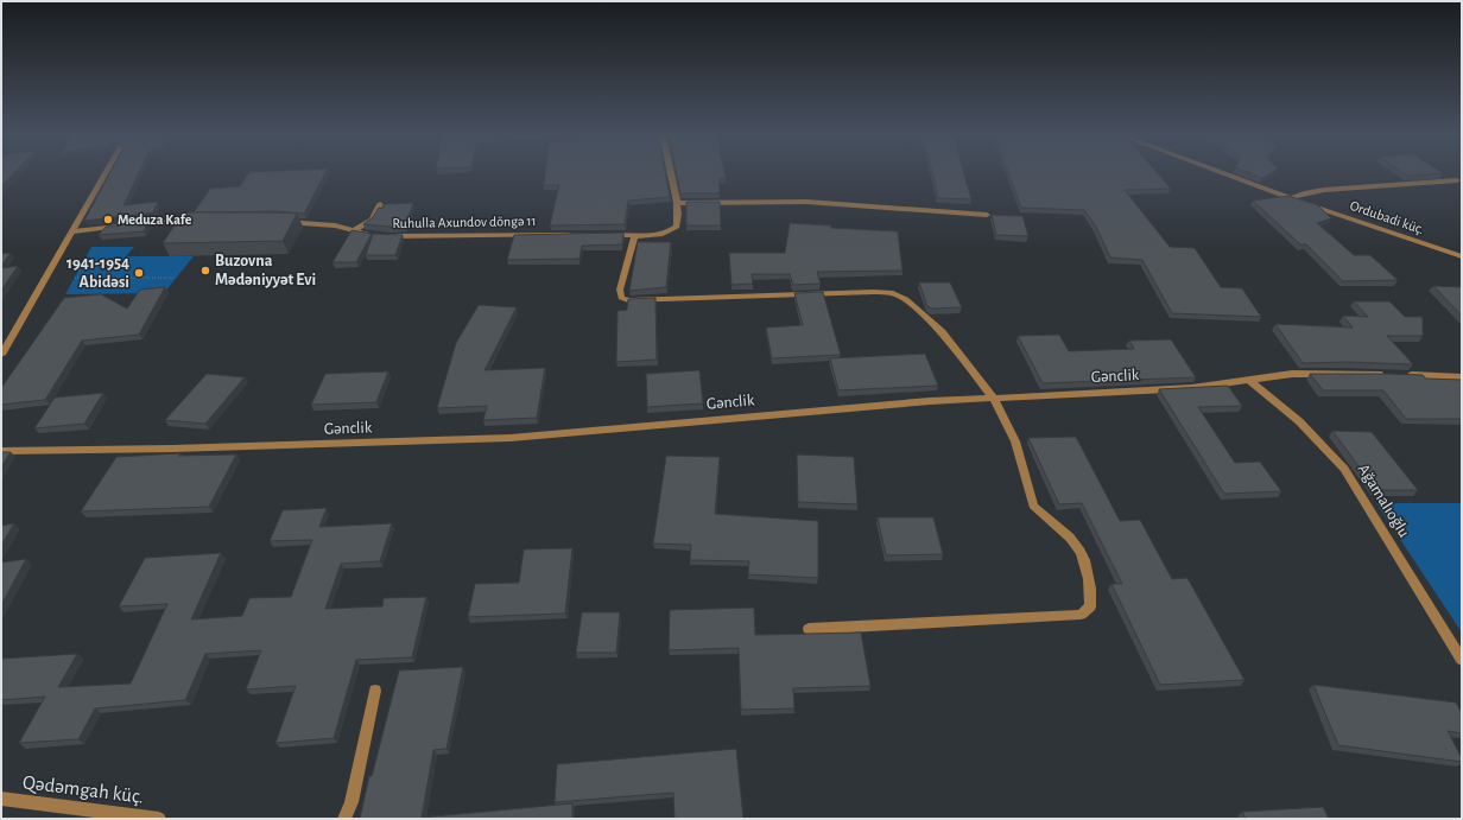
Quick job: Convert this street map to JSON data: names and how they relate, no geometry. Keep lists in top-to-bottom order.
{
  "streets": {
    "street": [
      "Ordubadi küç.",
      "Ruhulla Axundov döngə 11",
      "Gənclik",
      "Ağamalıoğlu",
      "Qədəmgah küç."
    ]
  },
  "crossings": [
    ["Gənclik", "Ağamalıoğlu"]
  ],
  "places": ["Meduza Kafe", "Buzovna Mədəniyyət Evi", "1941-1954 Abidəsi"]
}
